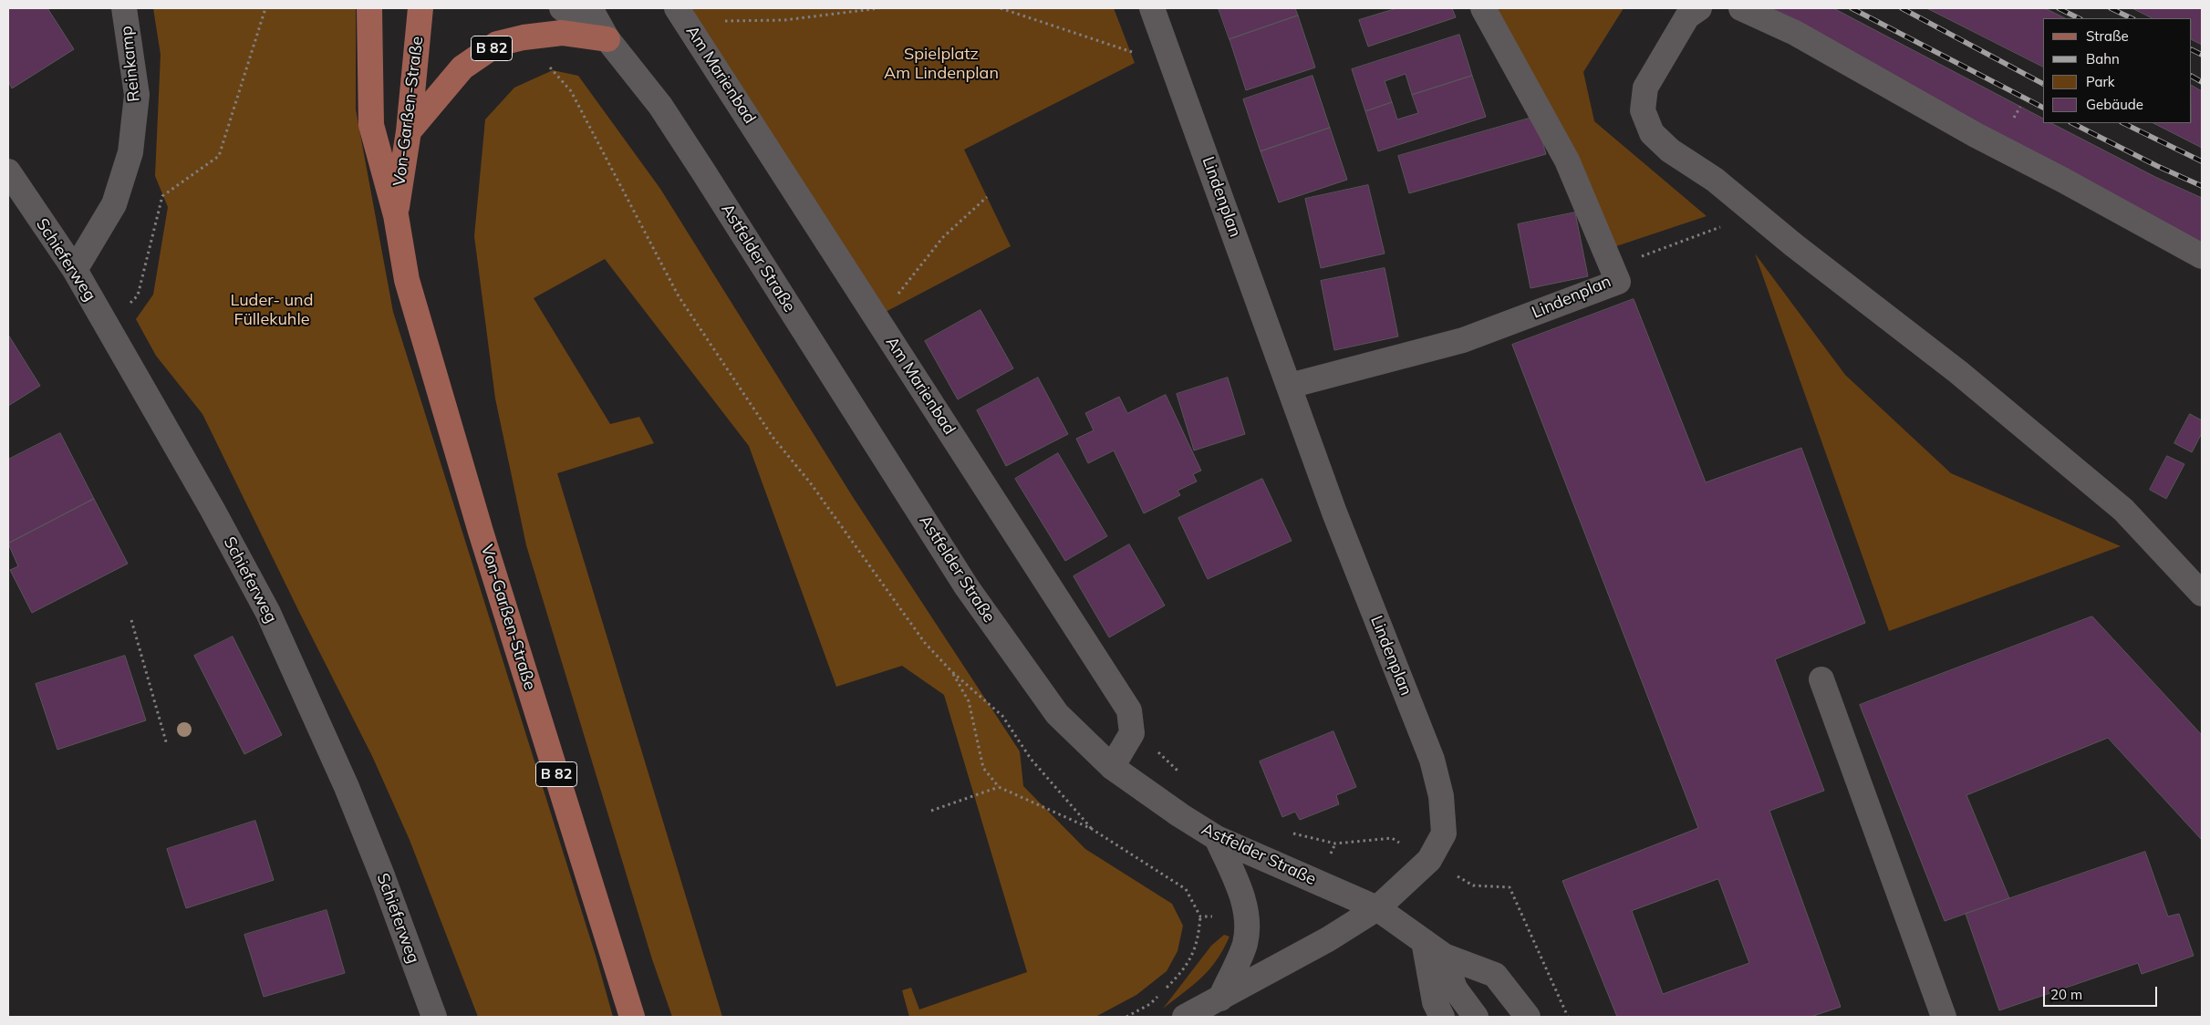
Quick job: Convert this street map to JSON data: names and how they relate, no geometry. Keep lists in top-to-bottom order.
{
  "streets": {
    "main road": ["B 82", "Von-Garßen-Straße"],
    "street": [
      "Reinkamp",
      "Am Marienbad",
      "Lindenplan",
      "Astfelder Straße",
      "Schieferweg"
    ]
  },
  "crossings": [
    ["B 82", "Von-Garßen-Straße"],
    ["B 82", "Astfelder Straße"],
    ["Reinkamp", "Schieferweg"],
    ["Am Marienbad", "Astfelder Straße"],
    ["Lindenplan", "Astfelder Straße"]
  ],
  "parks": ["Spielplatz Am Lindenplan", "Luder- und Füllekuhle"],
  "legend": [
    "Straße",
    "Bahn",
    "Park",
    "Gebäude"
  ],
  "scale_bar": "20 m"
}
